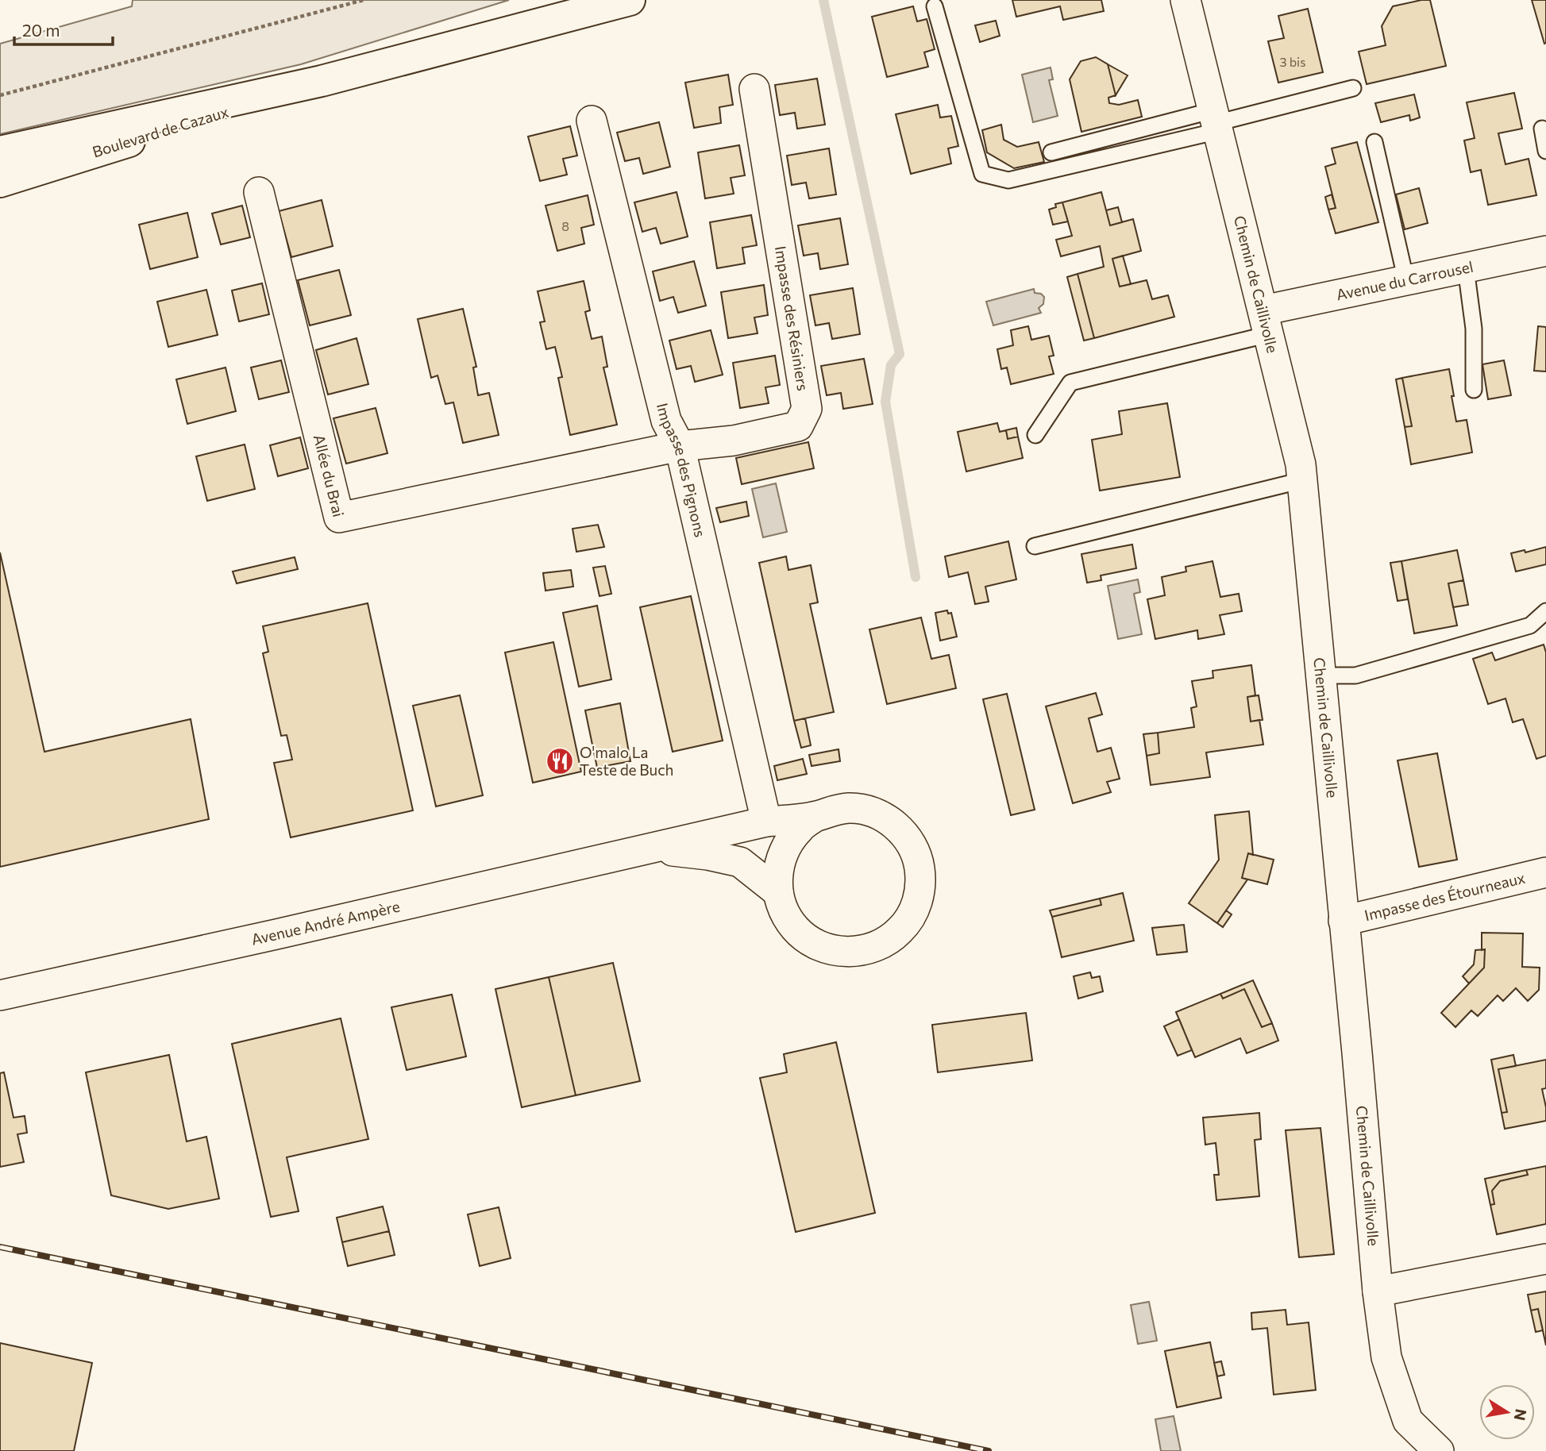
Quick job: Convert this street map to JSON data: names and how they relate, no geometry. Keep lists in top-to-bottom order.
{
  "streets": {
    "main road": ["Boulevard de Cazaux"],
    "street": [
      "Avenue du Carrousel",
      "Chemin de Caillivolle",
      "Impasse des Résiniers",
      "Impasse des Pignons",
      "Allée du Brai",
      "Impasse des Étourneaux",
      "Avenue André Ampère"
    ]
  },
  "crossings": [
    ["Avenue du Carrousel", "Chemin de Caillivolle"],
    ["Chemin de Caillivolle", "Impasse des Étourneaux"],
    ["Impasse des Résiniers", "Impasse des Pignons"],
    ["Impasse des Résiniers", "Allée du Brai"],
    ["Impasse des Pignons", "Allée du Brai"],
    ["Impasse des Pignons", "Avenue André Ampère"]
  ],
  "places": {
    "restaurant": ["O'malo La Teste de Buch"]
  },
  "house_numbers": ["3 bis", "8"],
  "scale_bar": "20 m",
  "north": "right"
}
